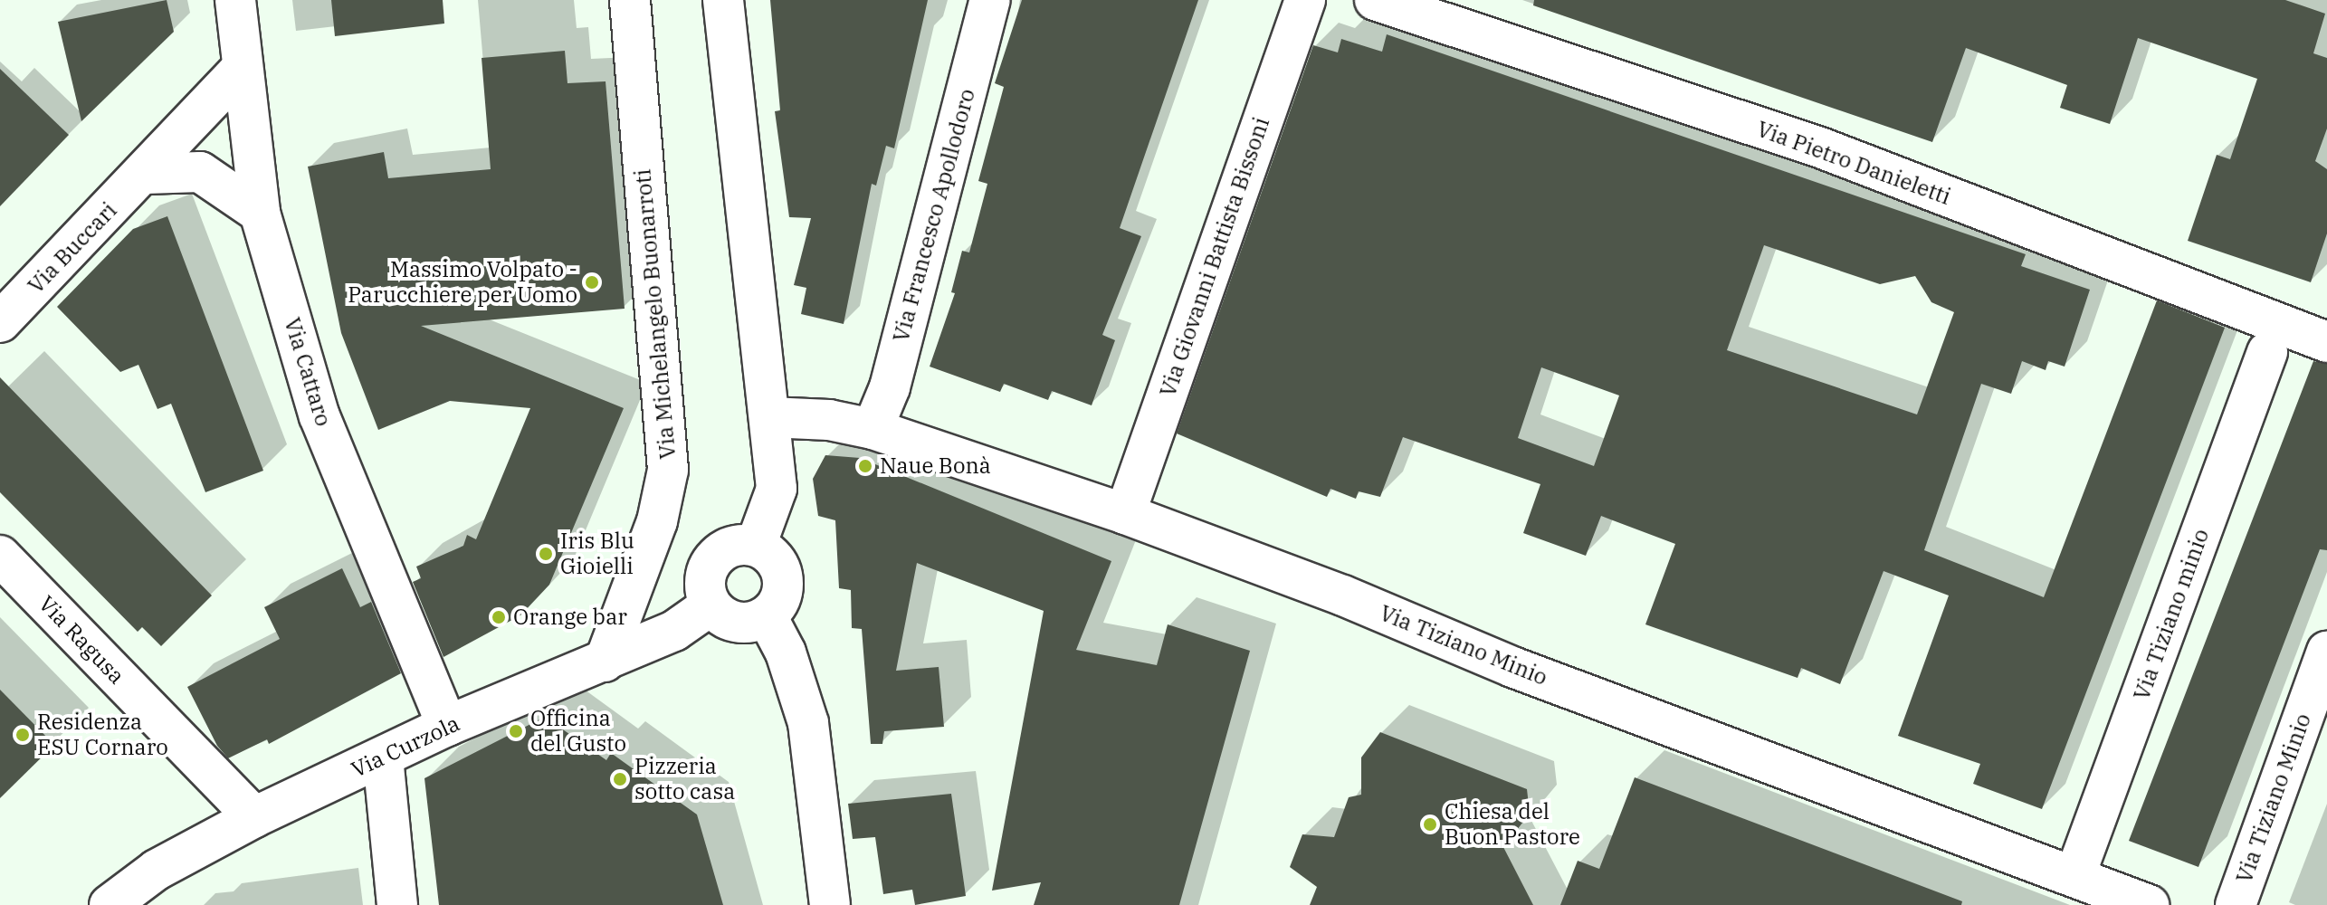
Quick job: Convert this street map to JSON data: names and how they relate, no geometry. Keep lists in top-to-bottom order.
{
  "streets": {
    "street": [
      "Via Pietro Danieletti",
      "Via Francesco Apollodoro",
      "Via Buccari",
      "Via Giovanni Battista Bissoni",
      "Via Michelangelo Buonarroti",
      "Via Cattaro",
      "Via Tiziano minio",
      "Via Ragusa",
      "Via Tiziano Minio",
      "Via Curzola"
    ]
  },
  "crossings": [
    ["Via Francesco Apollodoro", "Via Tiziano Minio"],
    ["Via Buccari", "Via Cattaro"],
    ["Via Giovanni Battista Bissoni", "Via Tiziano Minio"],
    ["Via Michelangelo Buonarroti", "Via Curzola"],
    ["Via Cattaro", "Via Curzola"],
    ["Via Tiziano minio", "Via Tiziano Minio"],
    ["Via Ragusa", "Via Curzola"]
  ],
  "places": [
    "Massimo Volpato - Parucchiere per Uomo",
    "Naue Bonà",
    "Iris Blu Gioielli",
    "Orange bar",
    "Officina del Gusto",
    "Residenza ESU Cornaro",
    "Pizzeria sotto casa",
    "Chiesa del Buon Pastore"
  ]
}
